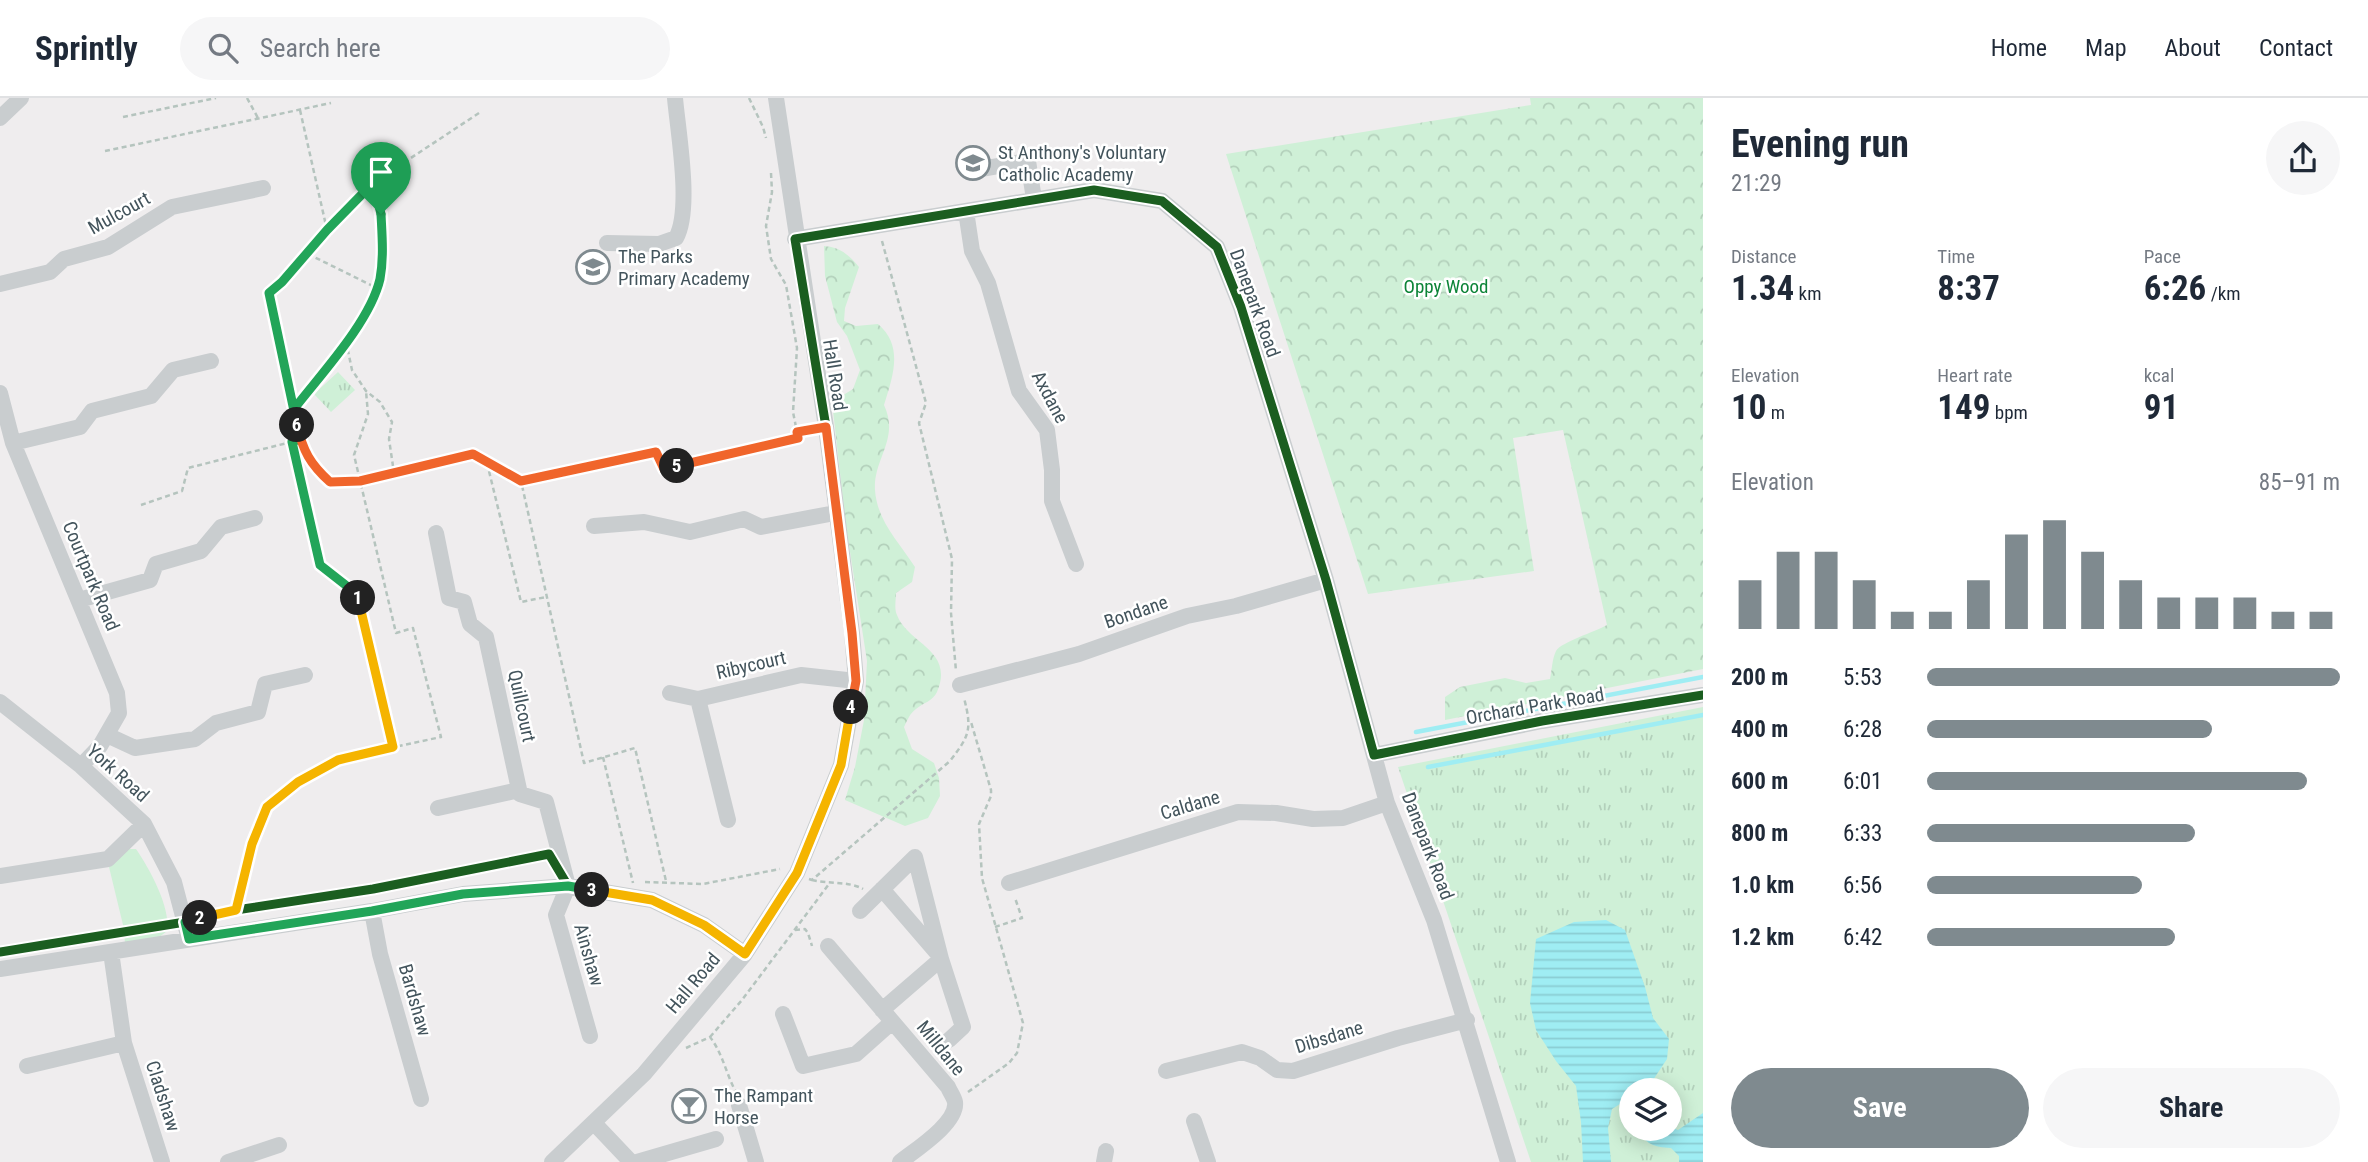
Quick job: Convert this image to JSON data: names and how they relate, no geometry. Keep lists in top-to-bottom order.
{
  "streets": {
    "street": [
      "Mulcourt",
      "Danepark Road",
      "Hall Road",
      "Axdane",
      "Courtpark Road",
      "Bondane",
      "Ribycourt",
      "Quillcourt",
      "Orchard Park Road",
      "York Road",
      "Caldane",
      "Ainshaw",
      "Bardshaw",
      "Dibsdane",
      "Milldane",
      "Cladshaw"
    ]
  },
  "crossings": [
    ["Danepark Road", "Hall Road"],
    ["Danepark Road", "Axdane"],
    ["Danepark Road", "Bondane"],
    ["Danepark Road", "Orchard Park Road"],
    ["Danepark Road", "Caldane"],
    ["Danepark Road", "Dibsdane"],
    ["Hall Road", "Ribycourt"],
    ["Courtpark Road", "York Road"]
  ],
  "parks": ["Oppy Wood"],
  "places": {
    "school or university": ["St Anthony's Voluntary Catholic Academy", "The Parks Primary Academy"],
    "bar": ["The Rampant Horse"]
  },
  "page": {
    "header": "Sprintly",
    "search": "Search here",
    "nav": [
      "Home",
      "Map",
      "About",
      "Contact"
    ],
    "heading": ["Evening run", "21:29"],
    "stats": [
      ["Distance", "1.34 km"],
      ["Time", "8:37"],
      ["Pace", "6:26 /km"],
      ["Elevation", "10 m"],
      ["Heart rate", "149 bpm"],
      ["kcal", "91"]
    ],
    "pins": [
      "6",
      "5",
      "1",
      "4",
      "3",
      "2"
    ],
    "chart": ["Elevation", "85–91 m"],
    "list": [
      {
        "name": "200 m",
        "note": "5:53"
      },
      {
        "name": "400 m",
        "note": "6:28"
      },
      {
        "name": "600 m",
        "note": "6:01"
      },
      {
        "name": "800 m",
        "note": "6:33"
      },
      {
        "name": "1.0 km",
        "note": "6:56"
      },
      {
        "name": "1.2 km",
        "note": "6:42"
      }
    ],
    "buttons": ["Save", "Share"]
  }
}
